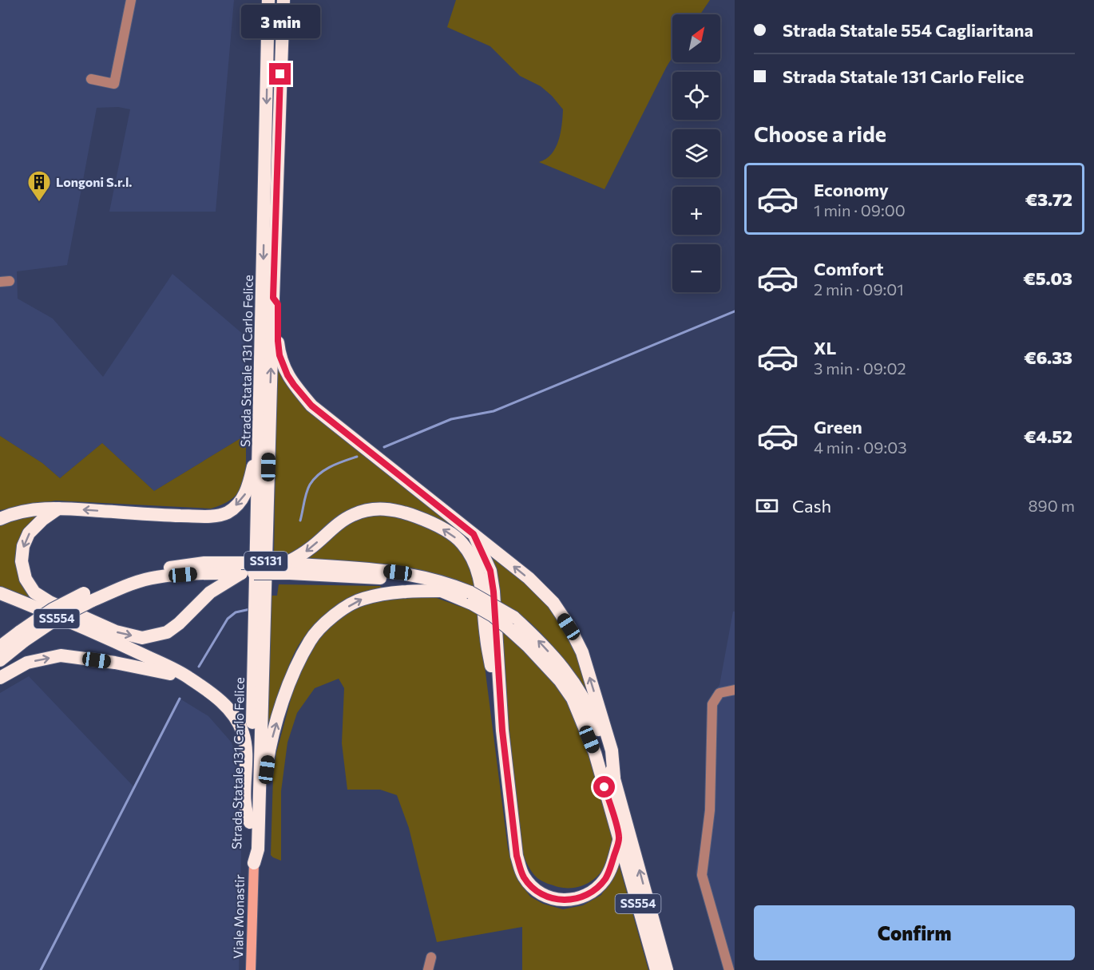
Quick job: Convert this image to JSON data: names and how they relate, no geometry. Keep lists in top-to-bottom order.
{
  "streets": {
    "highway": ["Strada Statale 131 Carlo Felice", "SS131", "SS554"],
    "main road": ["Viale Monastir"]
  },
  "crossings": [
    ["Strada Statale 131 Carlo Felice", "Viale Monastir"]
  ],
  "places": {
    "building": ["Longoni S.r.l."]
  },
  "north": "top right",
  "page": {
    "banner": ["Strada Statale 554 Cagliaritana", "Strada Statale 131 Carlo Felice"],
    "bubble": "3 min",
    "map_buttons": ["+", "−"],
    "heading": "Choose a ride",
    "list": [
      {
        "name": "Economy",
        "note": "1 min · 09:00",
        "value": "€3.72"
      },
      {
        "name": "Comfort",
        "note": "2 min · 09:01",
        "value": "€5.03"
      },
      {
        "name": "XL",
        "note": "3 min · 09:02",
        "value": "€6.33"
      },
      {
        "name": "Green",
        "note": "4 min · 09:03",
        "value": "€4.52"
      }
    ],
    "pay": ["Cash", "890 m"],
    "buttons": "Confirm"
  }
}
